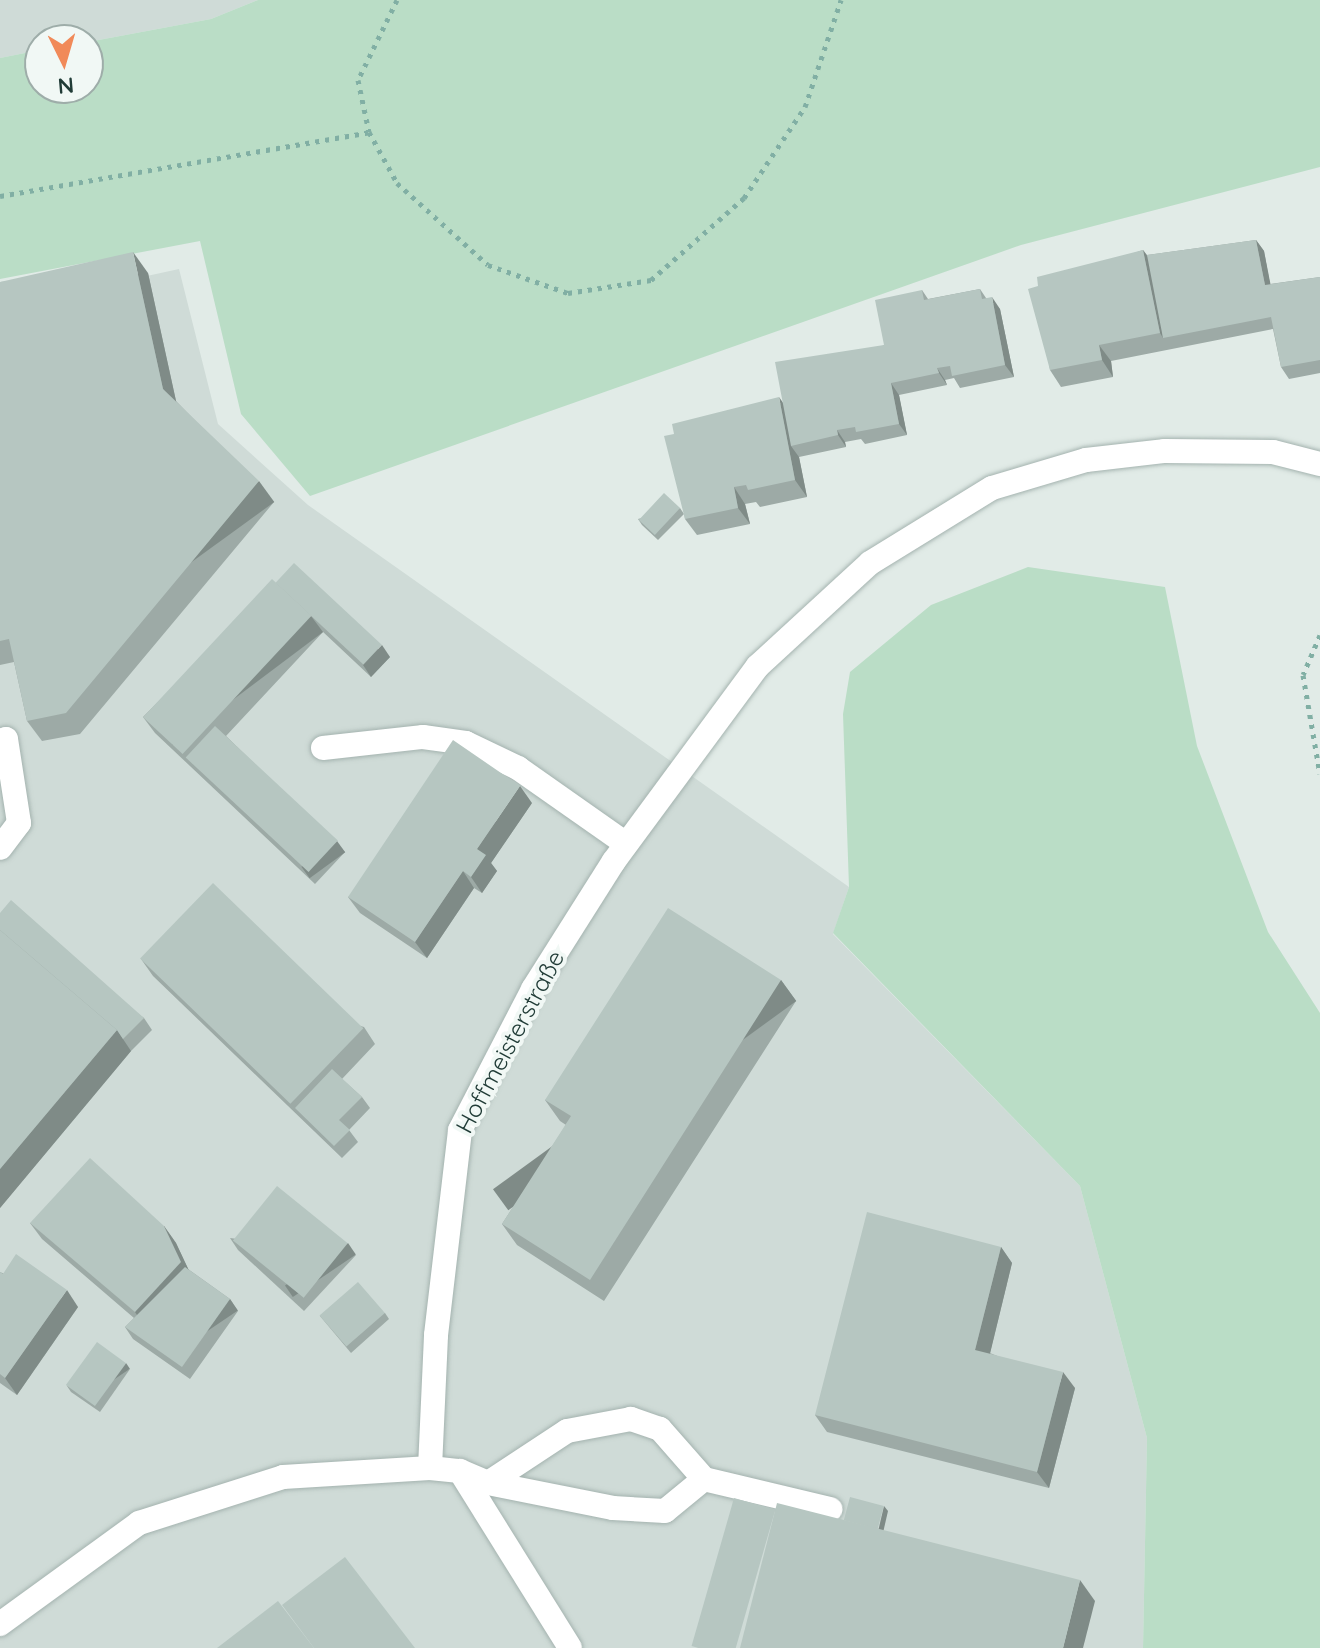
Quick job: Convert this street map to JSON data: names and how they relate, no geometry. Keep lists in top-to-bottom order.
{
  "streets": {
    "street": ["Hoffmeisterstraße"]
  },
  "north": "bottom"
}
